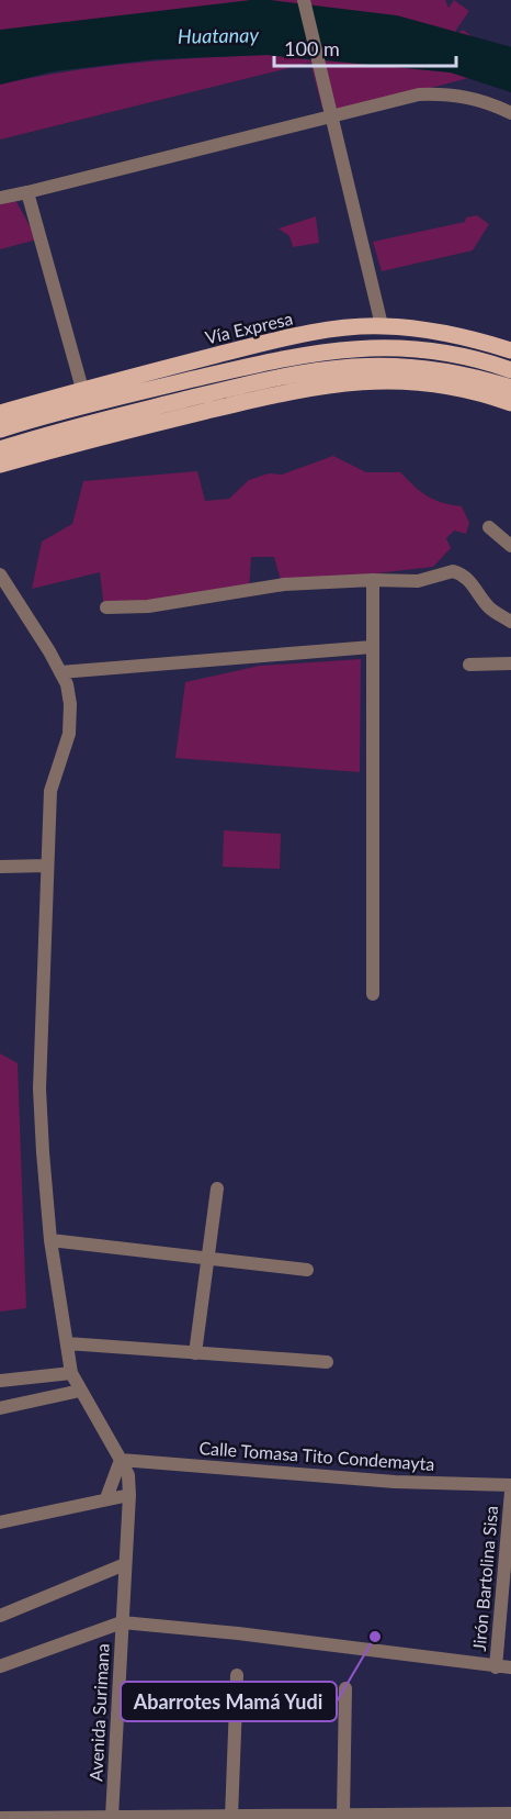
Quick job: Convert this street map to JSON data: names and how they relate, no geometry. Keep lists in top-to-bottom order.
{
  "streets": {
    "main road": ["Vía Expresa"],
    "street": ["Calle Tomasa Tito Condemayta", "Jirón Bartolina Sisa", "Avenida Surimana"]
  },
  "crossings": [
    ["Calle Tomasa Tito Condemayta", "Avenida Surimana"]
  ],
  "water": ["Huatanay"],
  "places": ["Abarrotes Mamá Yudi"],
  "scale_bar": "100 m"
}
